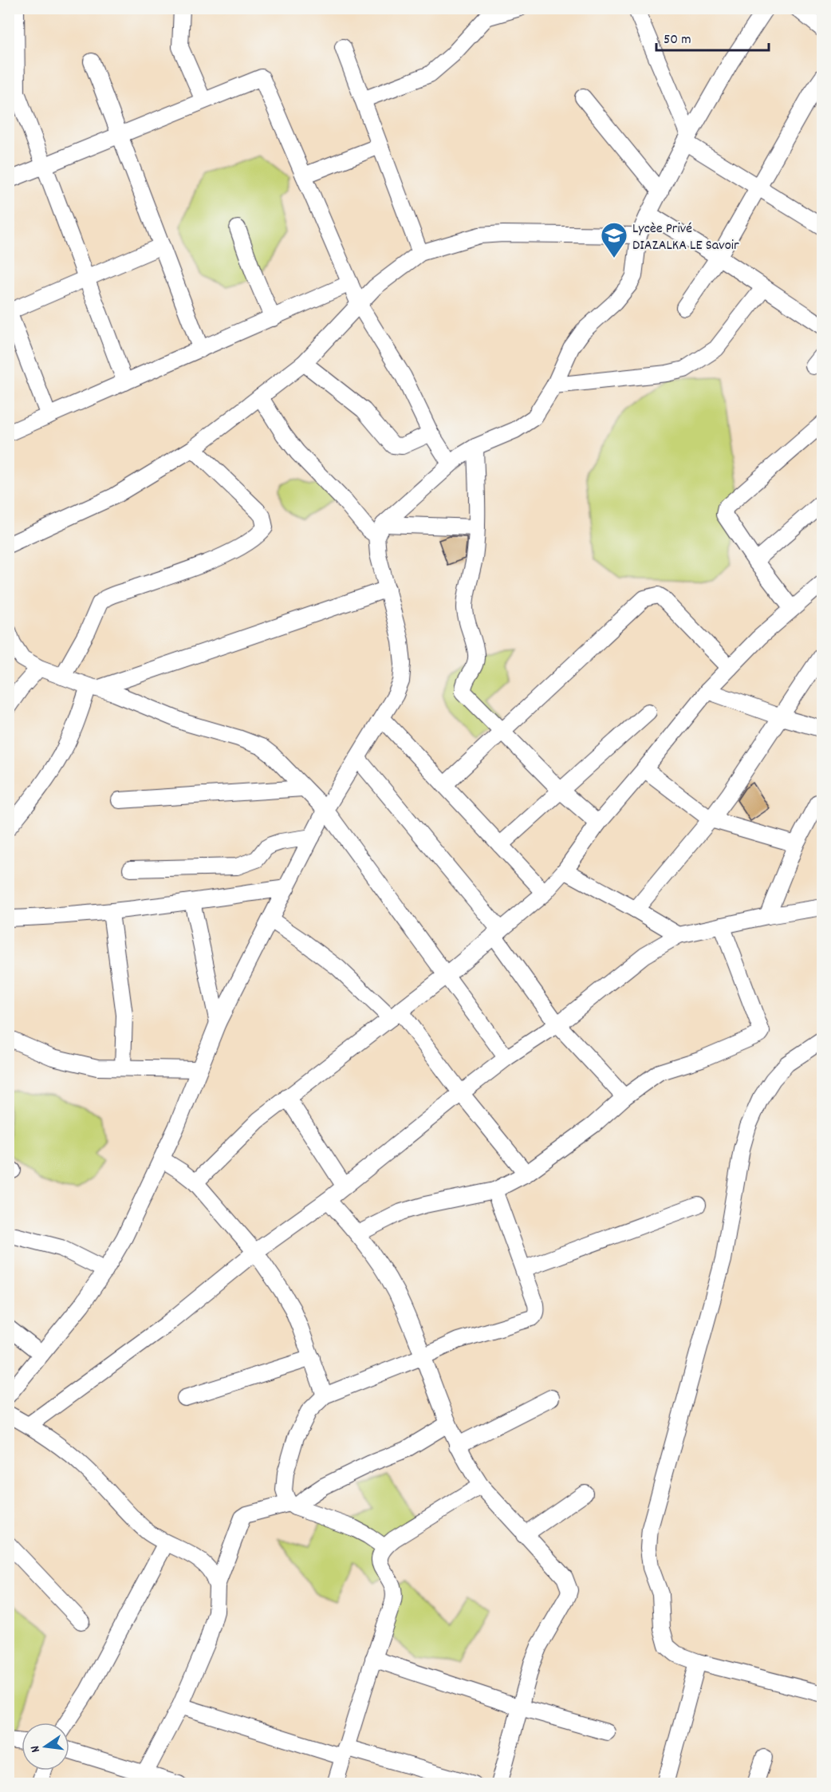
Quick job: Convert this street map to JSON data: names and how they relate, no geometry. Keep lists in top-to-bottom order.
{
  "places": {
    "school or university": ["Lycèe Privé DIAZALKA LE Savoir"]
  },
  "scale_bar": "50 m",
  "north": "left"
}
